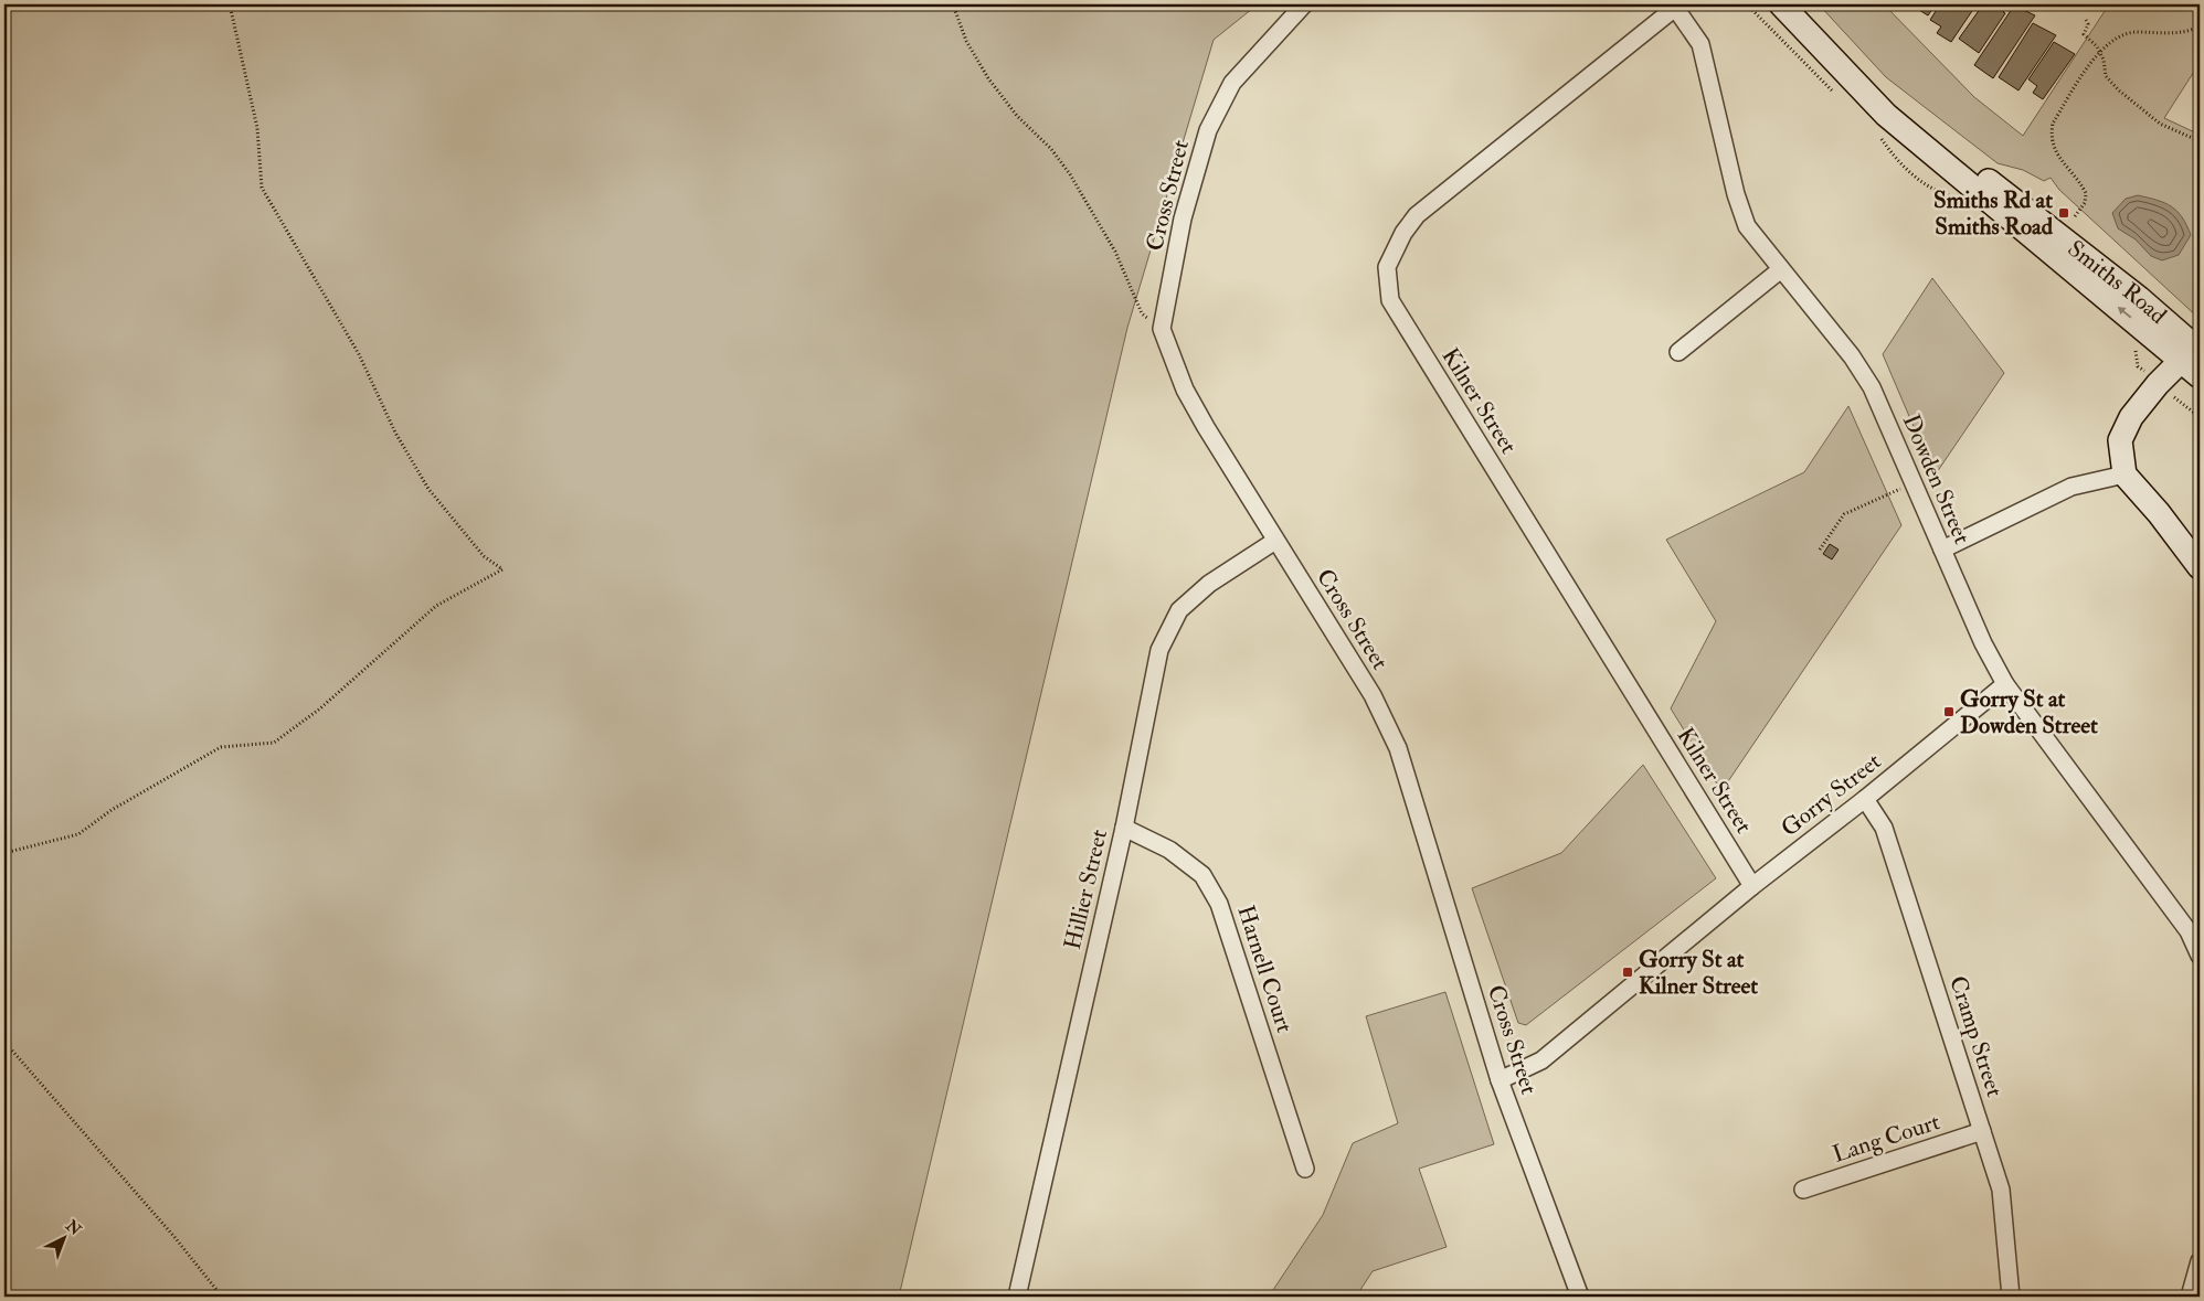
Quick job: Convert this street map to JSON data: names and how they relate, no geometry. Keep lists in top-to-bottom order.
{
  "streets": {
    "street": [
      "Cross Street",
      "Smiths Road",
      "Kilner Street",
      "Dowden Street",
      "Gorry Street",
      "Hillier Street",
      "Harnell Court",
      "Cramp Street",
      "Lang Court"
    ]
  },
  "crossings": [
    ["Cross Street", "Gorry Street"],
    ["Cross Street", "Hillier Street"],
    ["Kilner Street", "Dowden Street"],
    ["Kilner Street", "Gorry Street"],
    ["Dowden Street", "Gorry Street"],
    ["Gorry Street", "Cramp Street"],
    ["Hillier Street", "Harnell Court"],
    ["Cramp Street", "Lang Court"]
  ],
  "places": {
    "transit": ["Smiths Rd at Smiths Road", "Gorry St at Dowden Street", "Gorry St at Kilner Street"]
  },
  "north": "top right"
}
